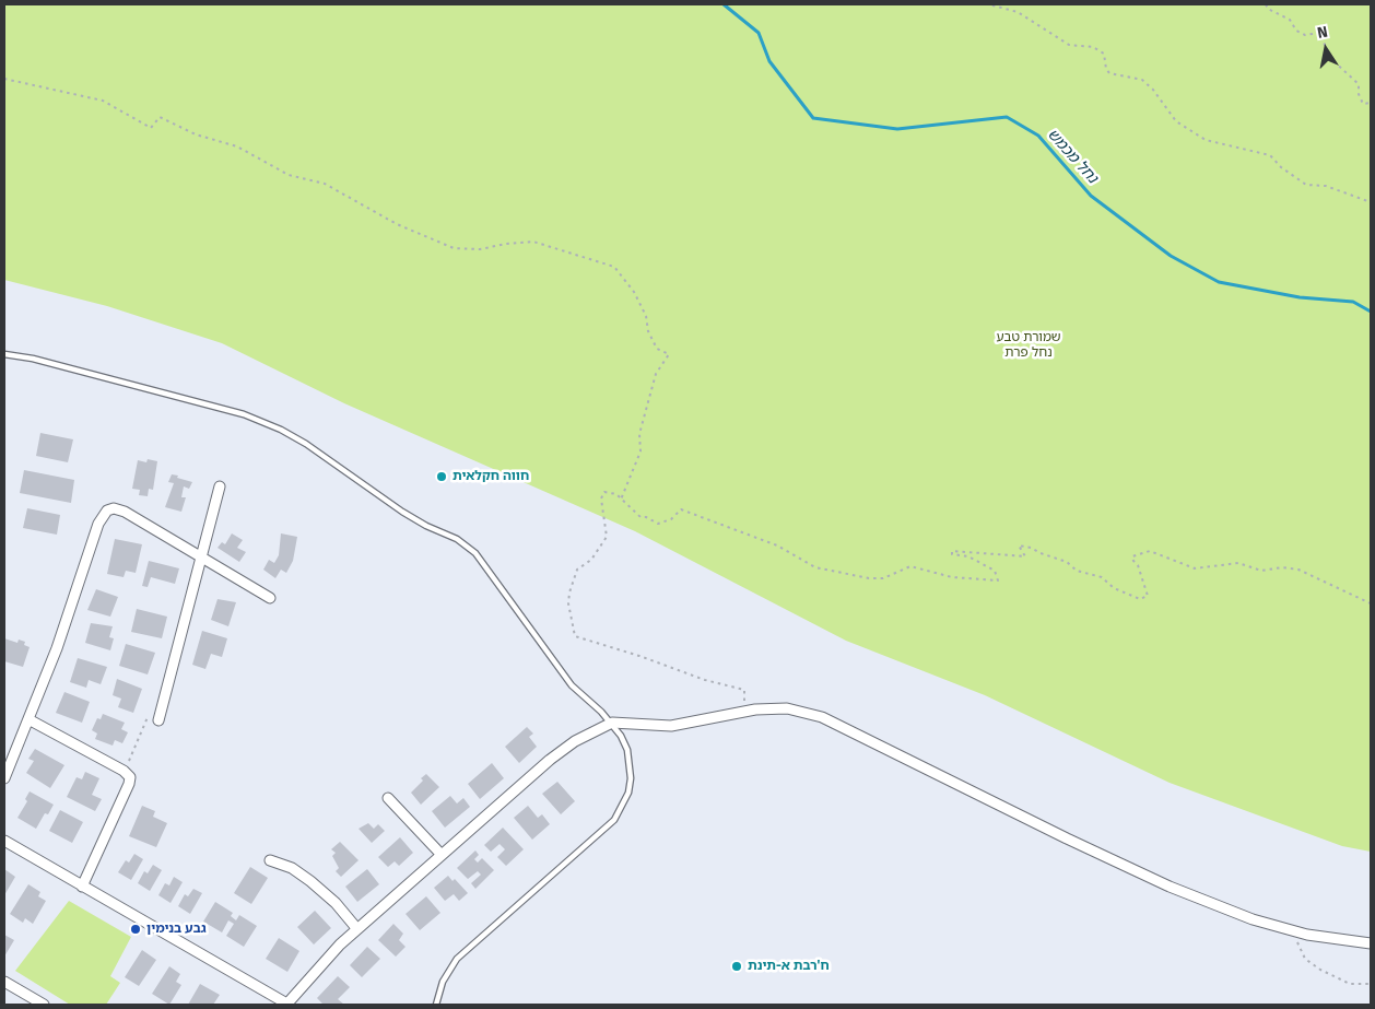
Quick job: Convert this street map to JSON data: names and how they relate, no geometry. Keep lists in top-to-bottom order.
{
  "water": ["נחל מכמש"],
  "parks": ["שמורת טבע נחל פרת"],
  "places": ["חווה חקלאית", "גבע בנימין", "ח'רבת א-תינת"],
  "north": "top"
}
